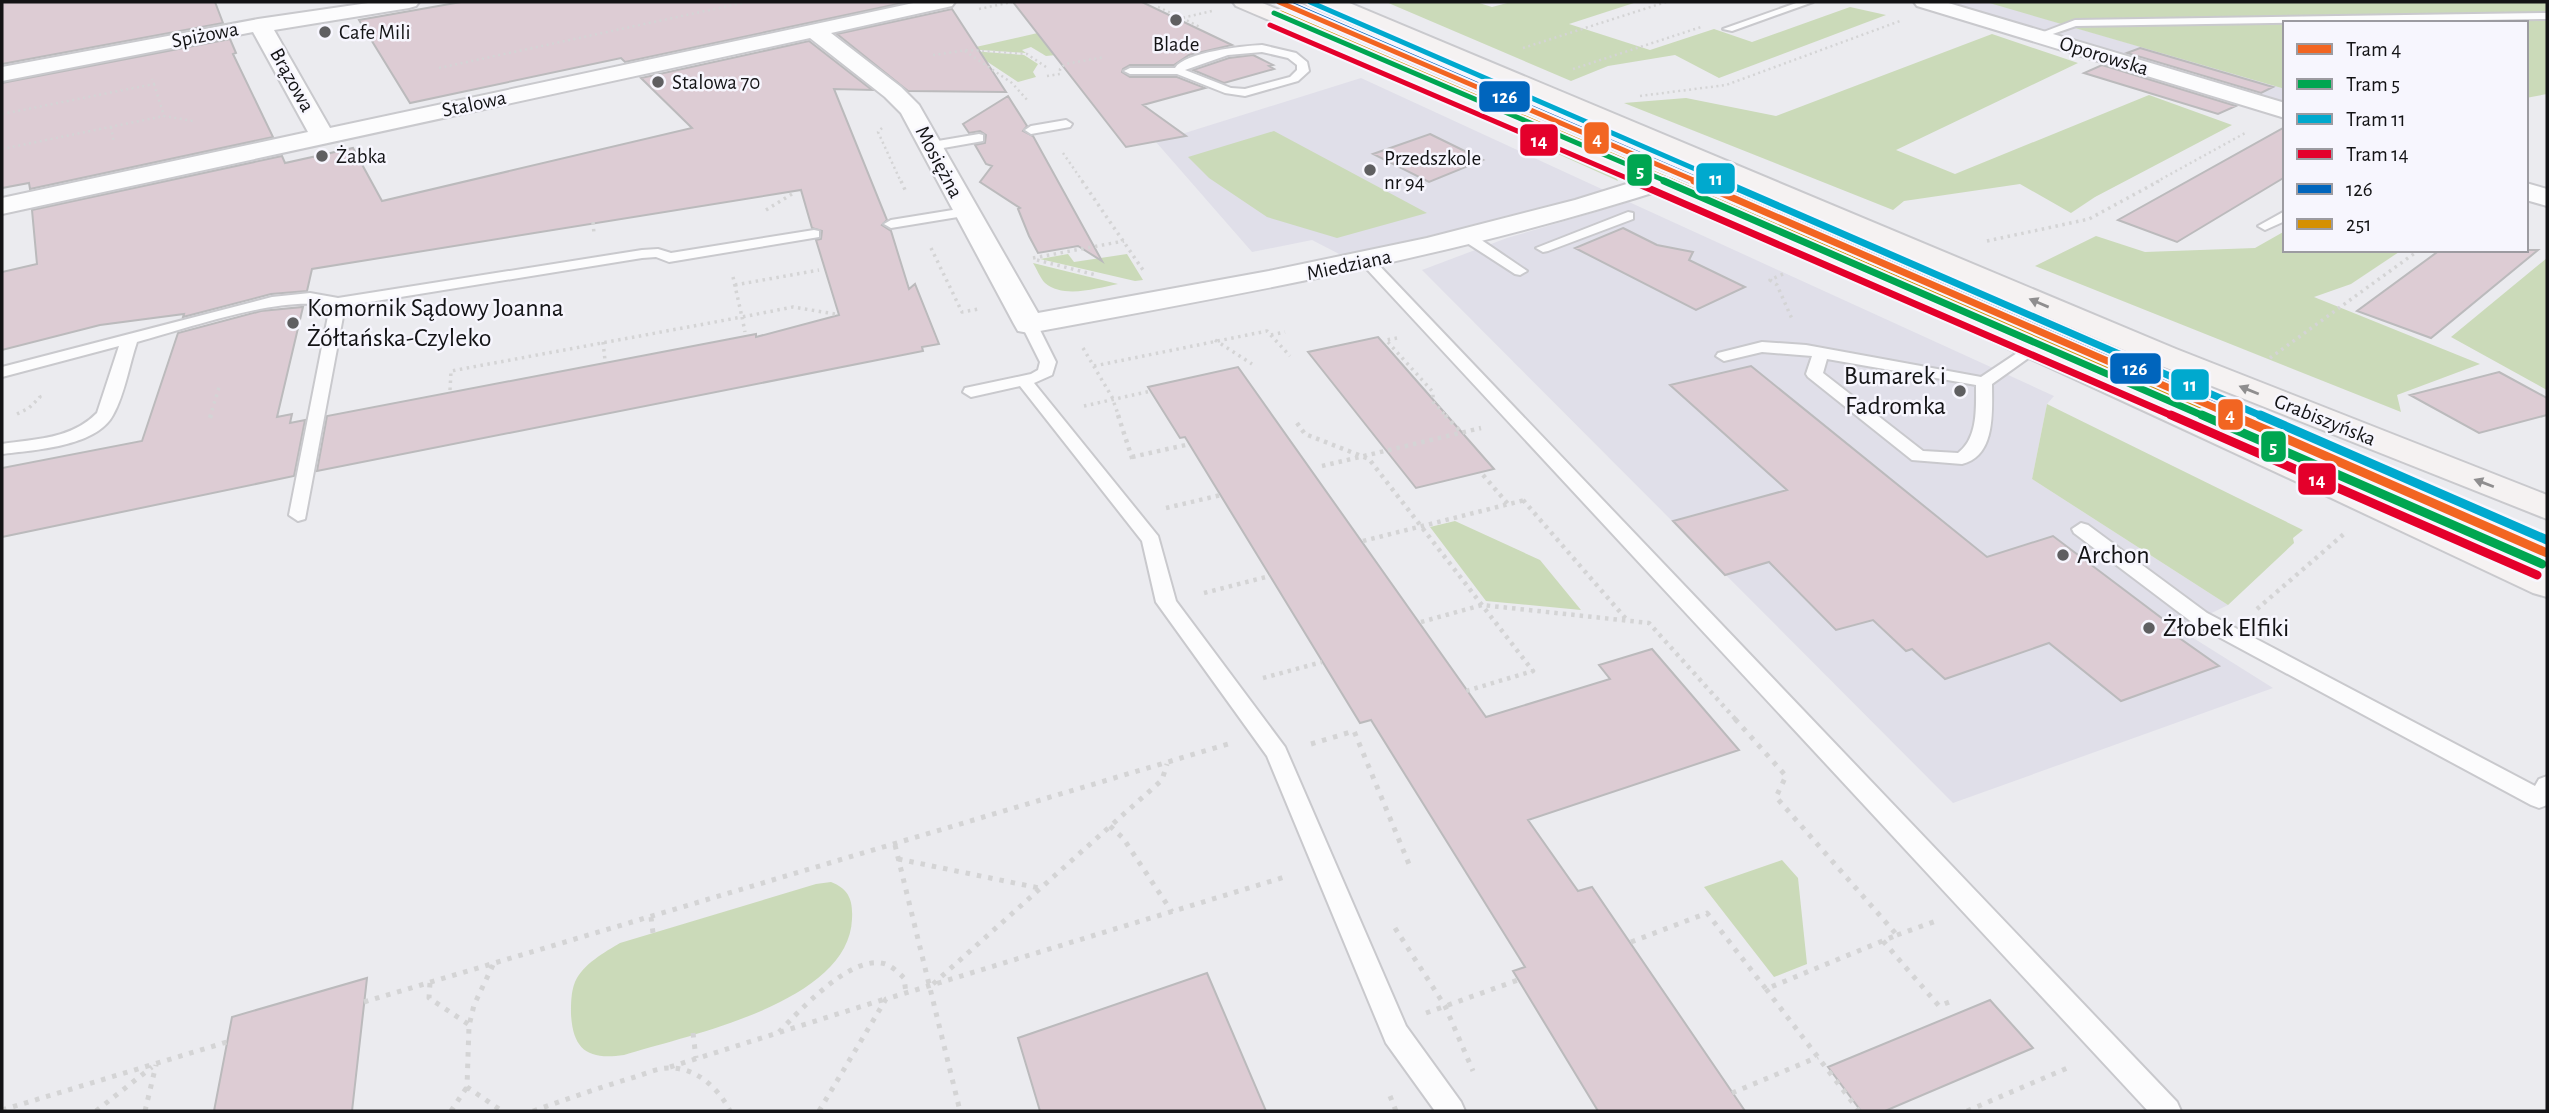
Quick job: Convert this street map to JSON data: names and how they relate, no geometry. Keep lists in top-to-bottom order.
{
  "streets": {
    "main road": ["Grabiszyńska"],
    "street": [
      "Spiżowa",
      "Oporowska",
      "Brązowa",
      "Stalowa",
      "Mosiężna",
      "Miedziana"
    ]
  },
  "crossings": [
    ["Spiżowa", "Brązowa"],
    ["Brązowa", "Stalowa"],
    ["Stalowa", "Mosiężna"],
    ["Mosiężna", "Miedziana"],
    ["Miedziana", "Grabiszyńska"]
  ],
  "places": [
    "Blade",
    "Cafe Mili",
    "Stalowa 70",
    "Żabka",
    "Przedszkole nr 94",
    "Komornik Sądowy Joanna Żółtańska-Czyleko",
    "Bumarek i Fadromka",
    "Archon",
    "Żłobek Elfiki"
  ],
  "lines": [
    "tram line 4",
    "tram line 11",
    "transit line 126",
    "tram line 5",
    "transit line 251",
    "tram line 14"
  ],
  "legend": [
    "Tram 4",
    "Tram 5",
    "Tram 11",
    "Tram 14",
    "126",
    "251"
  ]
}
